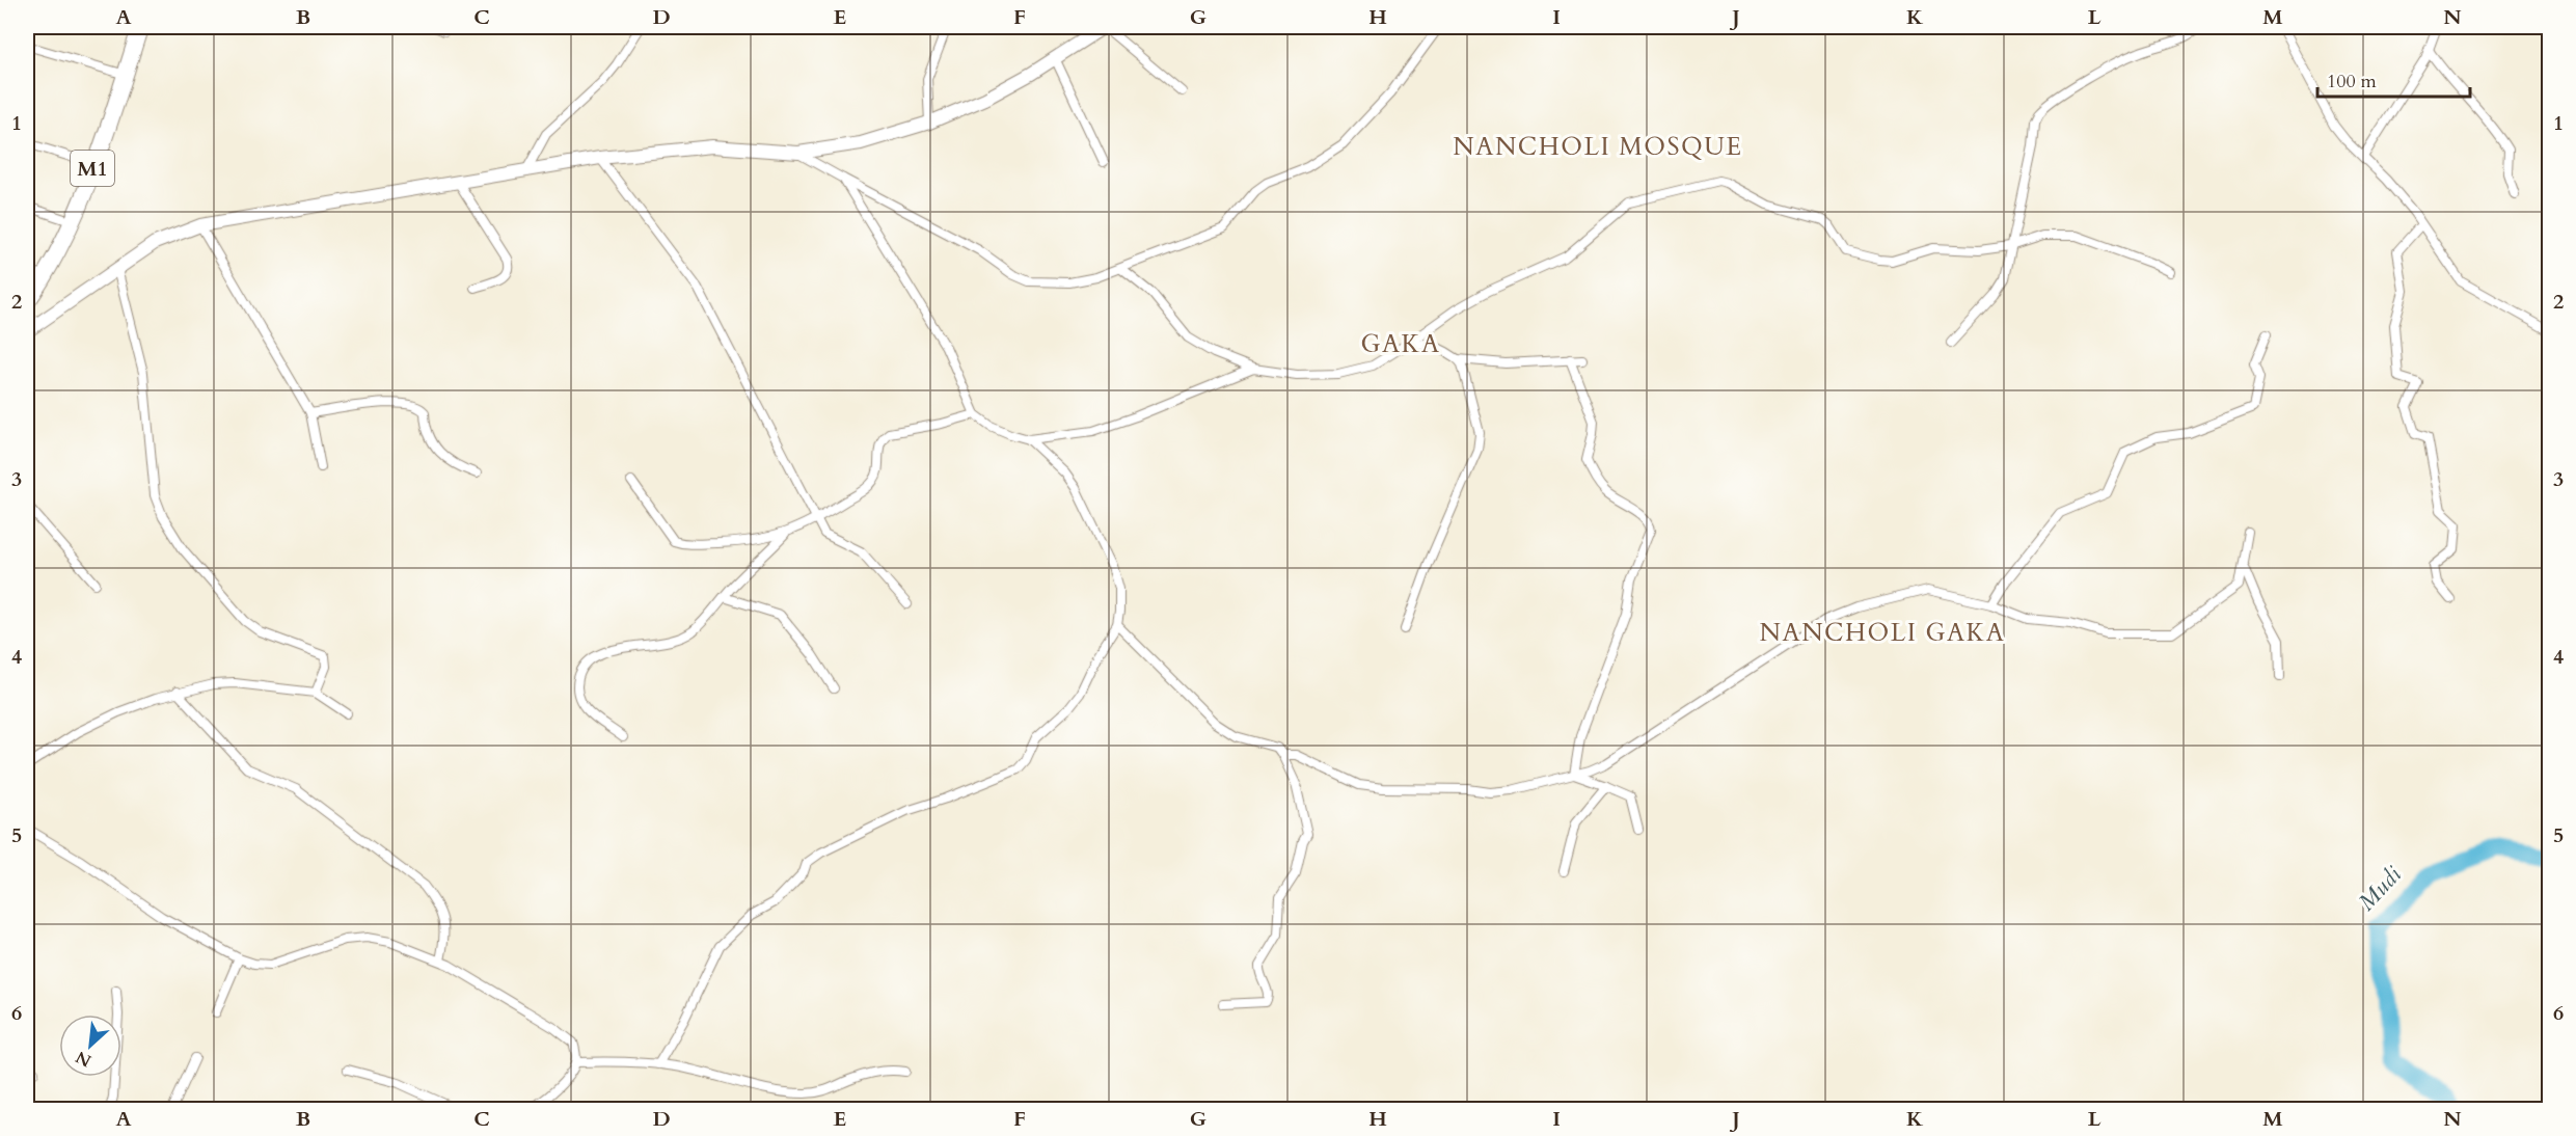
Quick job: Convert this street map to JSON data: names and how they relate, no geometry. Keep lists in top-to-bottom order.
{
  "streets": {
    "highway": ["M1"]
  },
  "districts": ["NANCHOLI MOSQUE", "GAKA", "NANCHOLI GAKA"],
  "water": ["Mudi"],
  "scale_bar": "100 m",
  "north": "bottom left",
  "grid": {
    "columns": [
      "A",
      "B",
      "C",
      "D",
      "E",
      "F",
      "G",
      "H",
      "I",
      "J",
      "K",
      "L",
      "M",
      "N"
    ],
    "rows": [
      "1",
      "2",
      "3",
      "4",
      "5",
      "6"
    ]
  }
}
